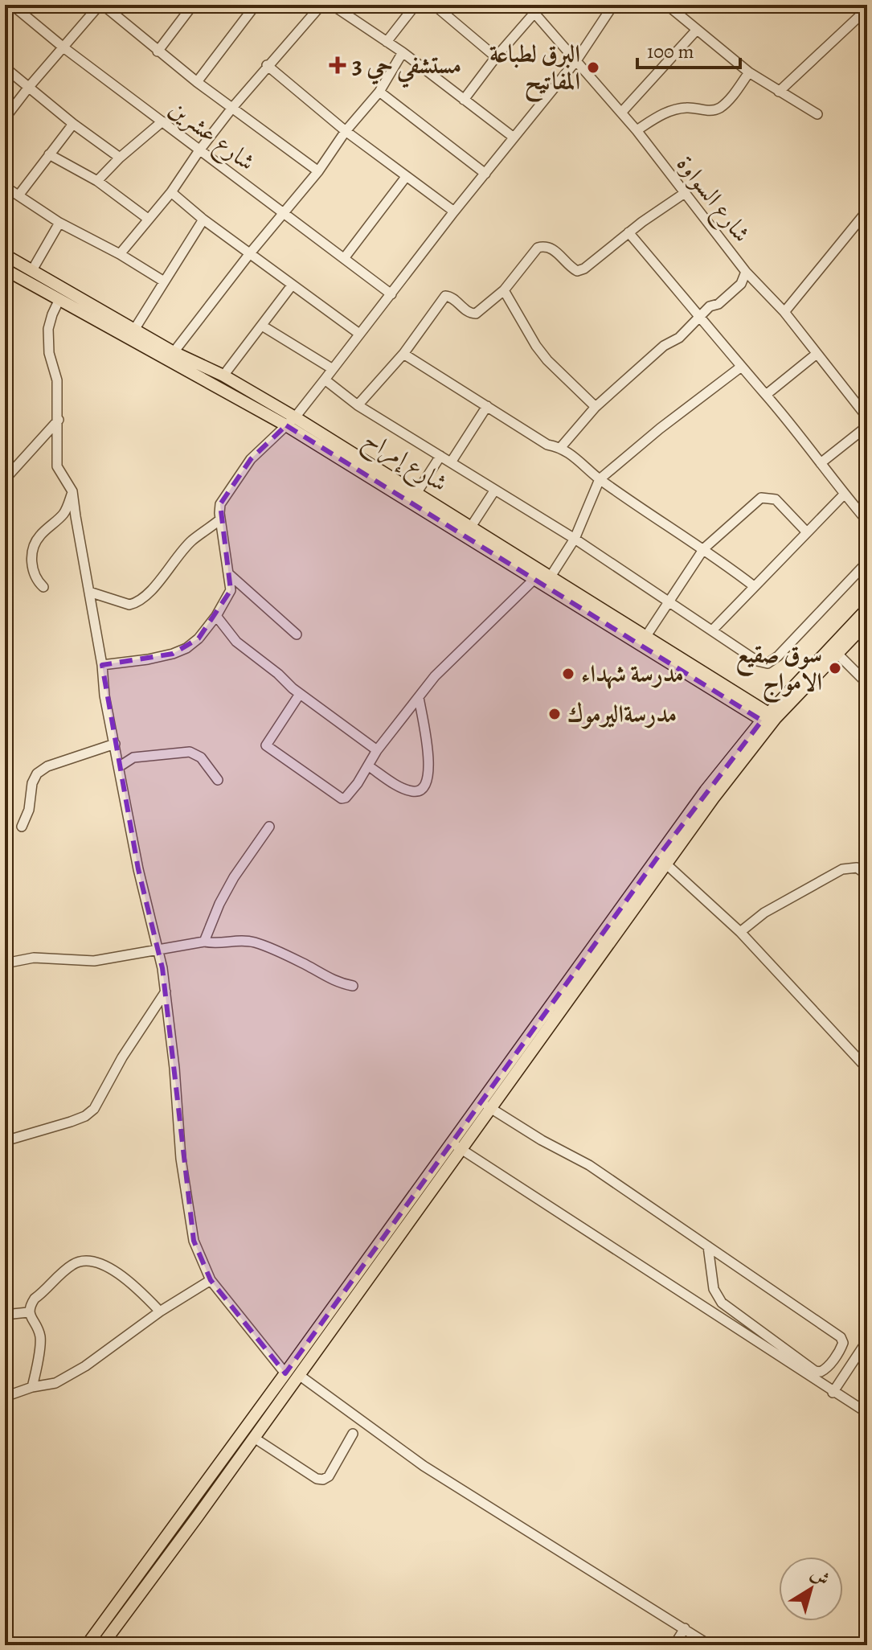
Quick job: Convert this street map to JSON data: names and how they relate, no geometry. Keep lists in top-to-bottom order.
{
  "streets": {
    "main road": ["شارع إمراح"],
    "street": ["شارع عشرين", "شارع السواوة"]
  },
  "places": {
    "health": ["مستشفي حي 3"],
    "other": [
      "البرق لطباعة المفاتيح",
      "سوق صقيع الامواج",
      "مدرسة شهداء",
      "مدرسةاليرموك"
    ]
  },
  "scale_bar": "100 m",
  "north": "top right"
}
